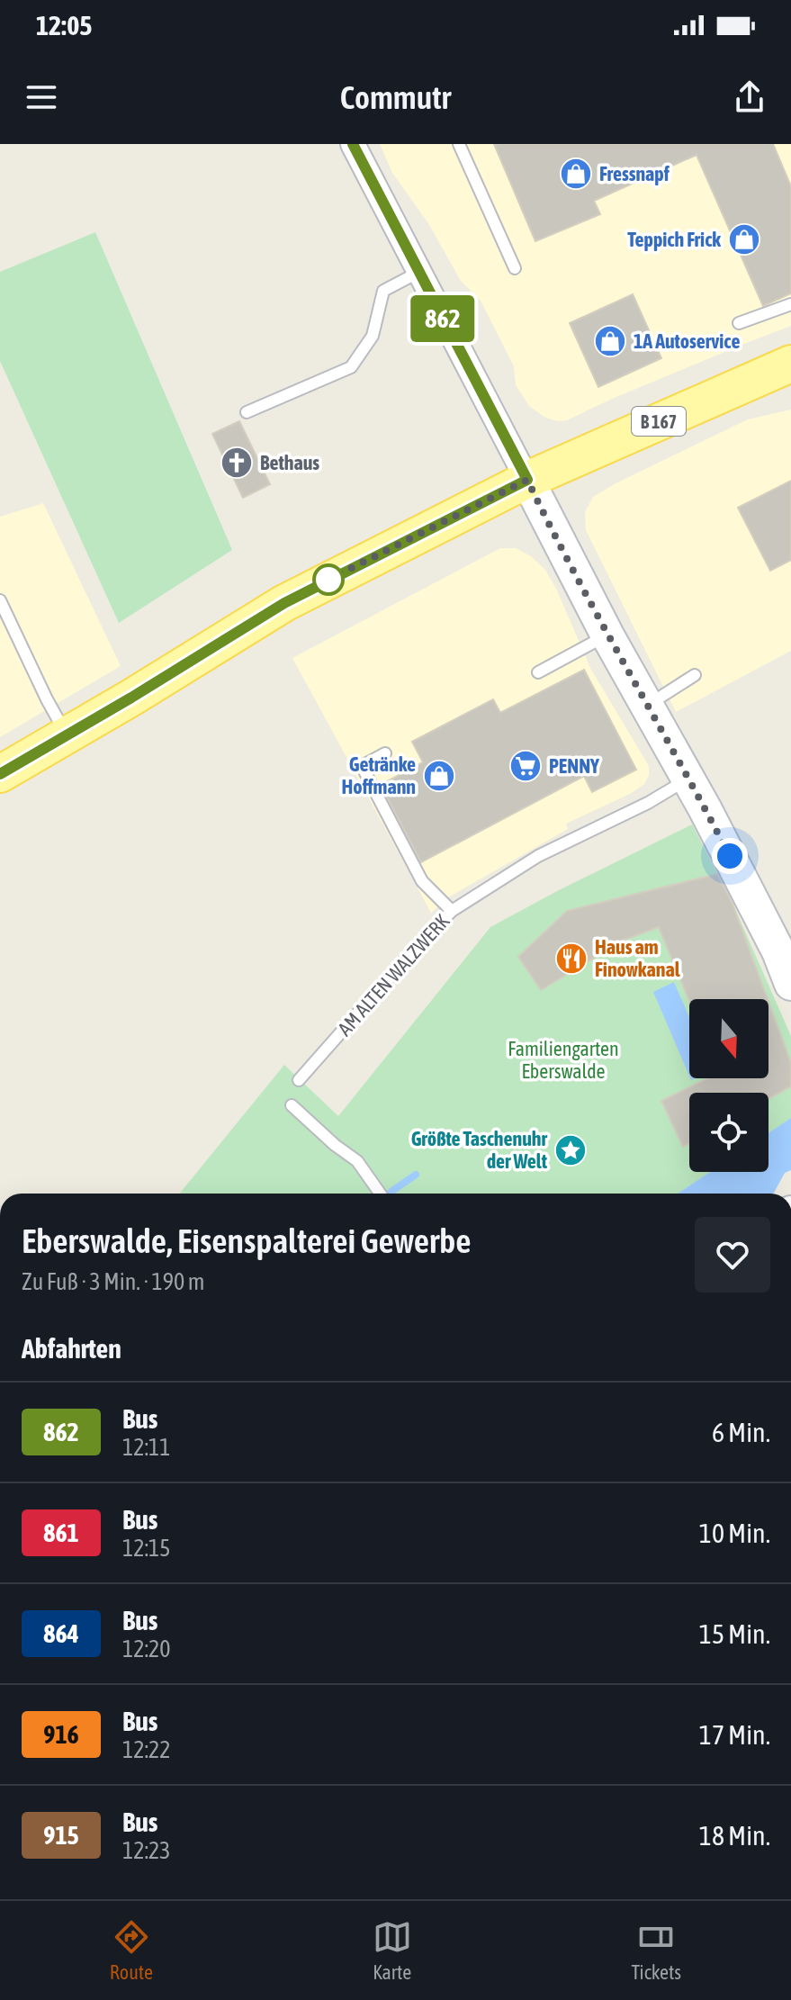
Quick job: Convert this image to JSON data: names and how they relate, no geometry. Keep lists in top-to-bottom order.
{
  "streets": {
    "main road": ["B 167"],
    "lane": ["AM ALTEN WALZWERK"]
  },
  "parks": ["Familiengarten Eberswalde"],
  "places": {
    "shop": [
      "Fressnapf",
      "Teppich Frick",
      "1A Autoservice",
      "Getränke Hoffmann"
    ],
    "church": ["Bethaus"],
    "supermarket": ["PENNY"],
    "restaurant": ["Haus am Finowkanal"],
    "place": ["Größte Taschenuhr der Welt"]
  },
  "lines": ["bus line 862"],
  "north": "bottom",
  "page": {
    "status": "12:05",
    "header": "Commutr",
    "on_map": "862",
    "heading": [
      ["Eberswalde, Eisenspalterei Gewerbe", "Zu Fuß · 3 Min. · 190 m"],
      "Abfahrten"
    ],
    "list": [
      {
        "mark": "862",
        "name": "Bus",
        "note": "12:11",
        "value": "6 Min."
      },
      {
        "mark": "861",
        "name": "Bus",
        "note": "12:15",
        "value": "10 Min."
      },
      {
        "mark": "864",
        "name": "Bus",
        "note": "12:20",
        "value": "15 Min."
      },
      {
        "mark": "916",
        "name": "Bus",
        "note": "12:22",
        "value": "17 Min."
      },
      {
        "mark": "915",
        "name": "Bus",
        "note": "12:23",
        "value": "18 Min."
      }
    ],
    "tabs": ["Route", "Karte", "Tickets"]
  }
}
